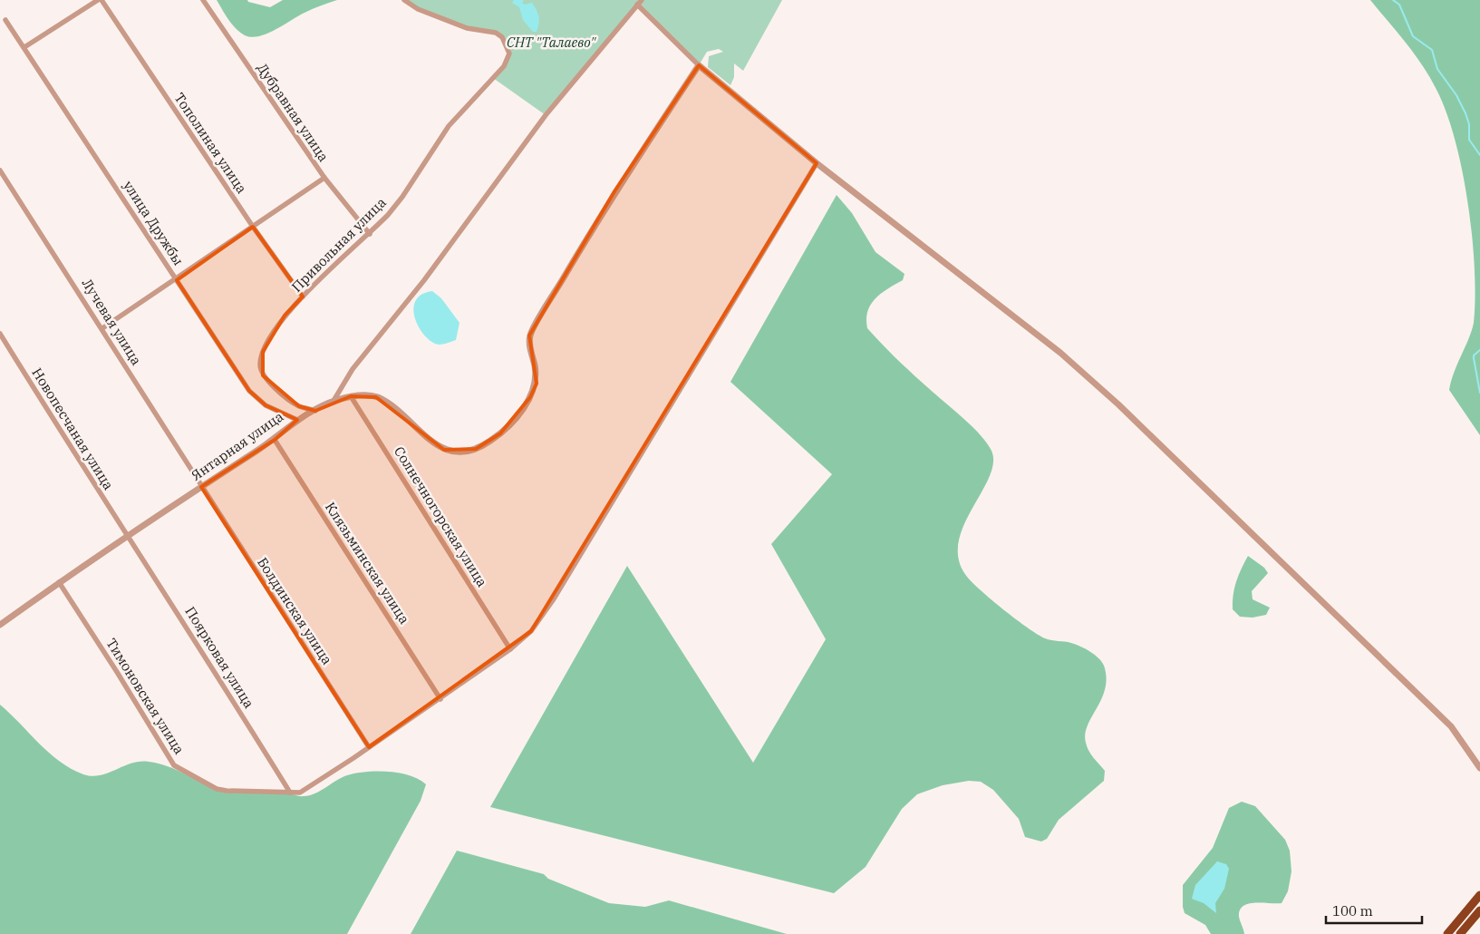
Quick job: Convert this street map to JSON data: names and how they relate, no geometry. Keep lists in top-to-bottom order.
{
  "streets": {
    "street": [
      "Дубравная улица",
      "Тополиная улица",
      "улица Дружбы",
      "Привольная улица",
      "Лучевая улица",
      "Новопесчаная улица",
      "Янтарная улица",
      "Солнечногорская улица",
      "Клязьминская улица",
      "Болдинская улица",
      "Поярковая улица",
      "Тимоновская улица"
    ]
  },
  "crossings": [
    ["Дубравная улица", "Привольная улица"],
    ["Тополиная улица", "Привольная улица"],
    ["улица Дружбы", "Янтарная улица"],
    ["Привольная улица", "Янтарная улица"],
    ["Лучевая улица", "Янтарная улица"],
    ["Лучевая улица", "Болдинская улица"],
    ["Новопесчаная улица", "Янтарная улица"],
    ["Новопесчаная улица", "Поярковая улица"],
    ["Янтарная улица", "Солнечногорская улица"],
    ["Янтарная улица", "Клязьминская улица"],
    ["Янтарная улица", "Болдинская улица"],
    ["Янтарная улица", "Поярковая улица"],
    ["Янтарная улица", "Тимоновская улица"],
    ["Солнечногорская улица", "Тимоновская улица"],
    ["Клязьминская улица", "Тимоновская улица"],
    ["Болдинская улица", "Тимоновская улица"],
    ["Поярковая улица", "Тимоновская улица"]
  ],
  "parks": ["СНТ \"Талаево\""],
  "scale_bar": "100 m"
}
